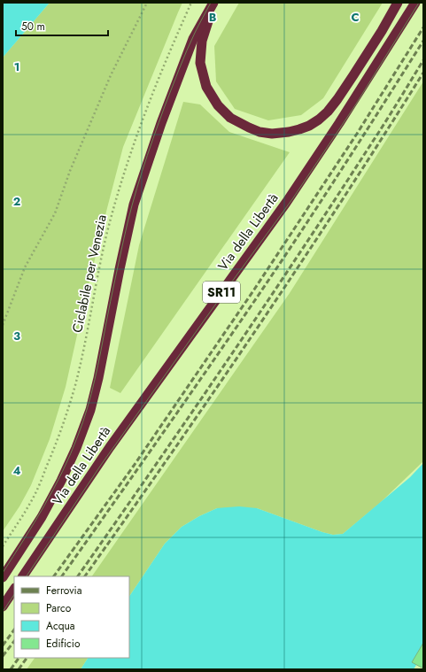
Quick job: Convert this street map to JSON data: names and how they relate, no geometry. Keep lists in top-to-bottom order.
{
  "streets": {
    "highway": ["Via della Libertà", "SR11"],
    "path": ["Ciclabile per Venezia"]
  },
  "legend": [
    "Ferrovia",
    "Parco",
    "Acqua",
    "Edificio"
  ],
  "scale_bar": "50 m",
  "grid": {
    "columns": ["B", "C"],
    "rows": [
      "1",
      "2",
      "3",
      "4"
    ]
  }
}
